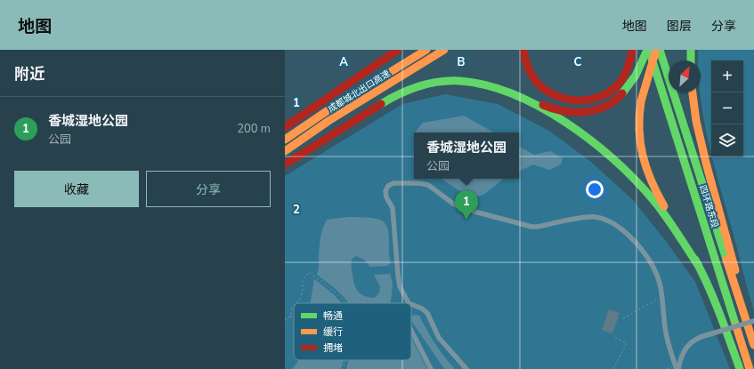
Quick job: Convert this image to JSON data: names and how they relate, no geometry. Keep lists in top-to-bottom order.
{
  "streets": {
    "highway": ["成都城北出口高速", "四环路东段"]
  },
  "legend": ["畅通", "缓行", "拥堵"],
  "north": "top right",
  "page": {
    "header": "地图",
    "nav": ["地图", "图层", "分享"],
    "heading": "附近",
    "map_buttons": ["+", "−"],
    "list": [
      {
        "mark": "1",
        "name": "香城湿地公园",
        "note": "公园",
        "value": "200 m"
      }
    ],
    "popup": ["香城湿地公园", "公园"],
    "buttons": ["收藏", "分享"],
    "pins": "1"
  },
  "grid": {
    "columns": ["A", "B", "C"],
    "rows": ["1", "2"]
  }
}
